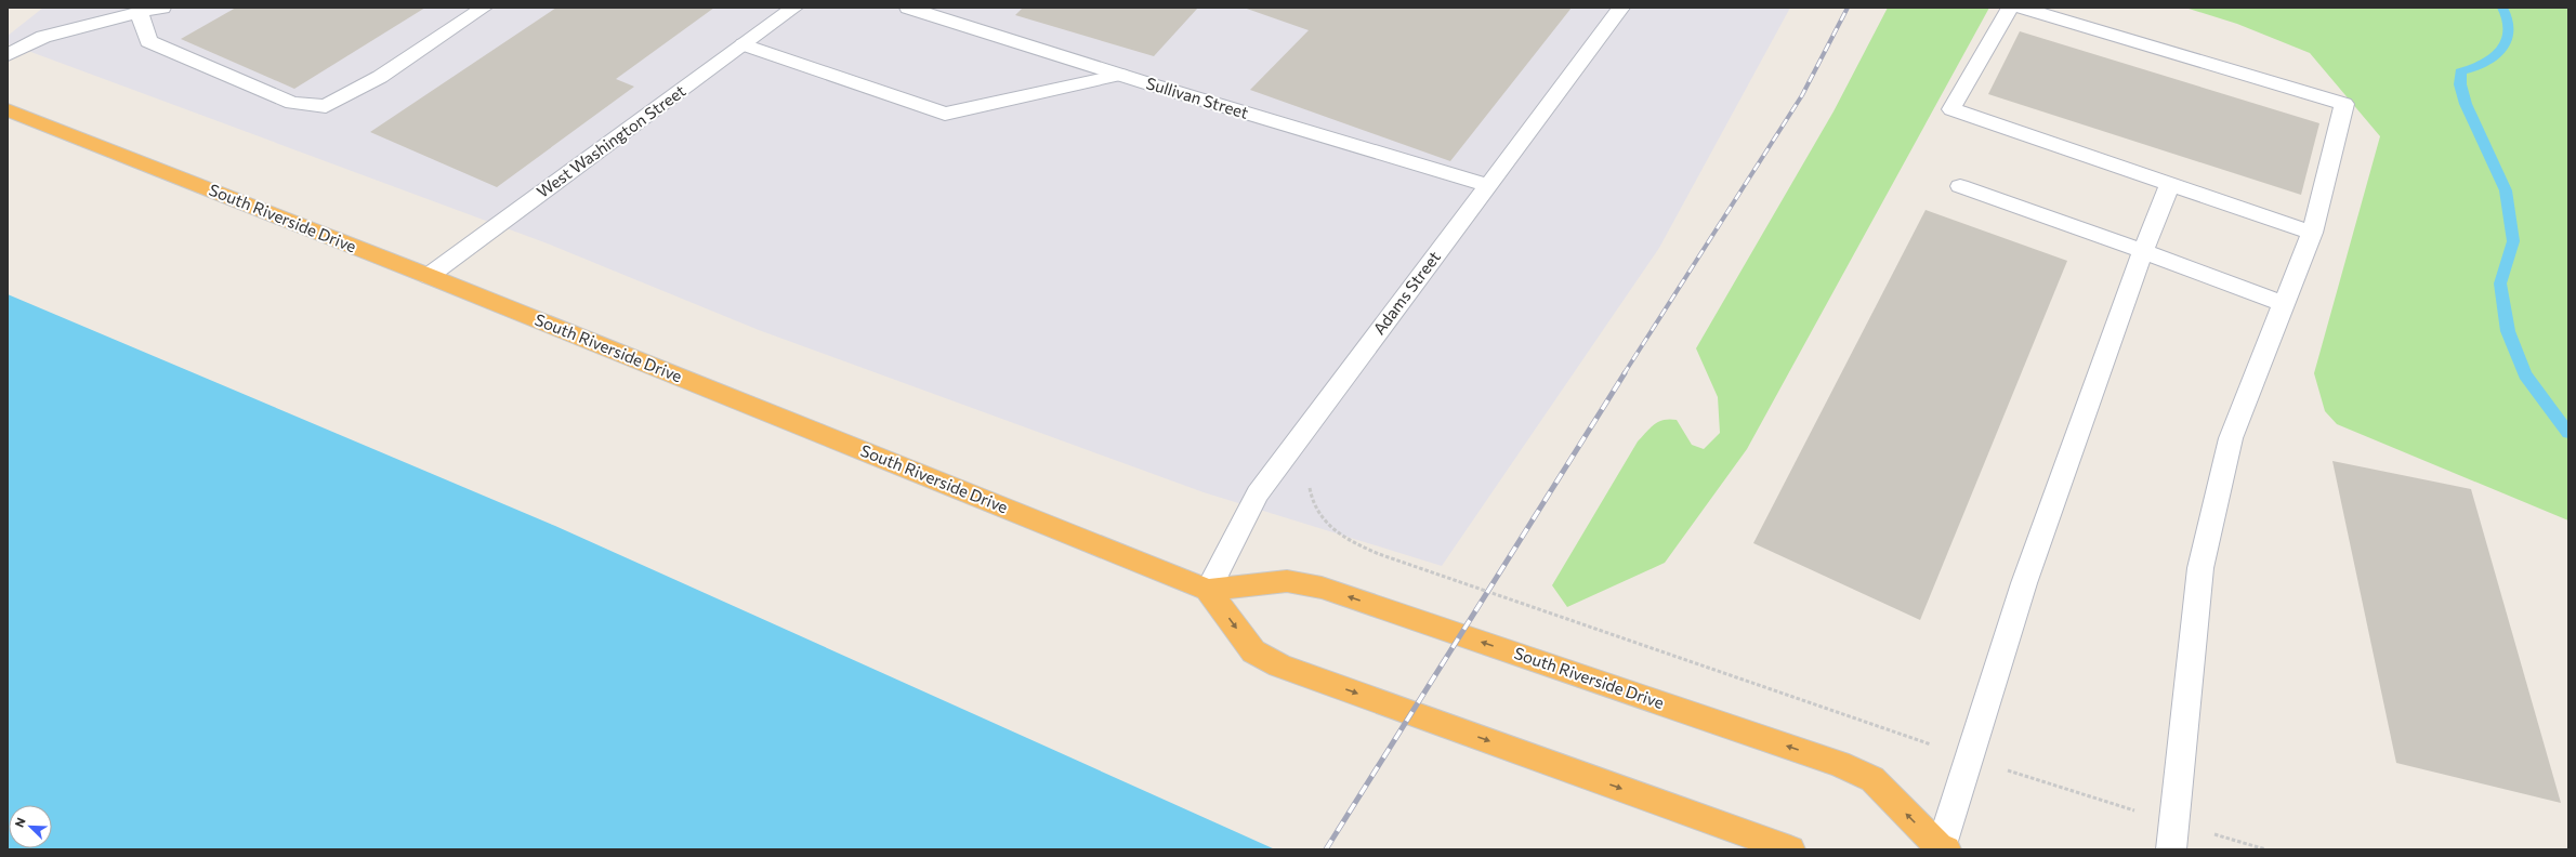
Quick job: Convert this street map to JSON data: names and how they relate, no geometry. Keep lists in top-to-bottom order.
{
  "streets": {
    "highway": ["South Riverside Drive"],
    "street": ["Sullivan Street", "West Washington Street", "Adams Street"]
  },
  "crossings": [
    ["Sullivan Street", "Adams Street"],
    ["West Washington Street", "South Riverside Drive"],
    ["South Riverside Drive", "Adams Street"]
  ],
  "north": "top left"
}
